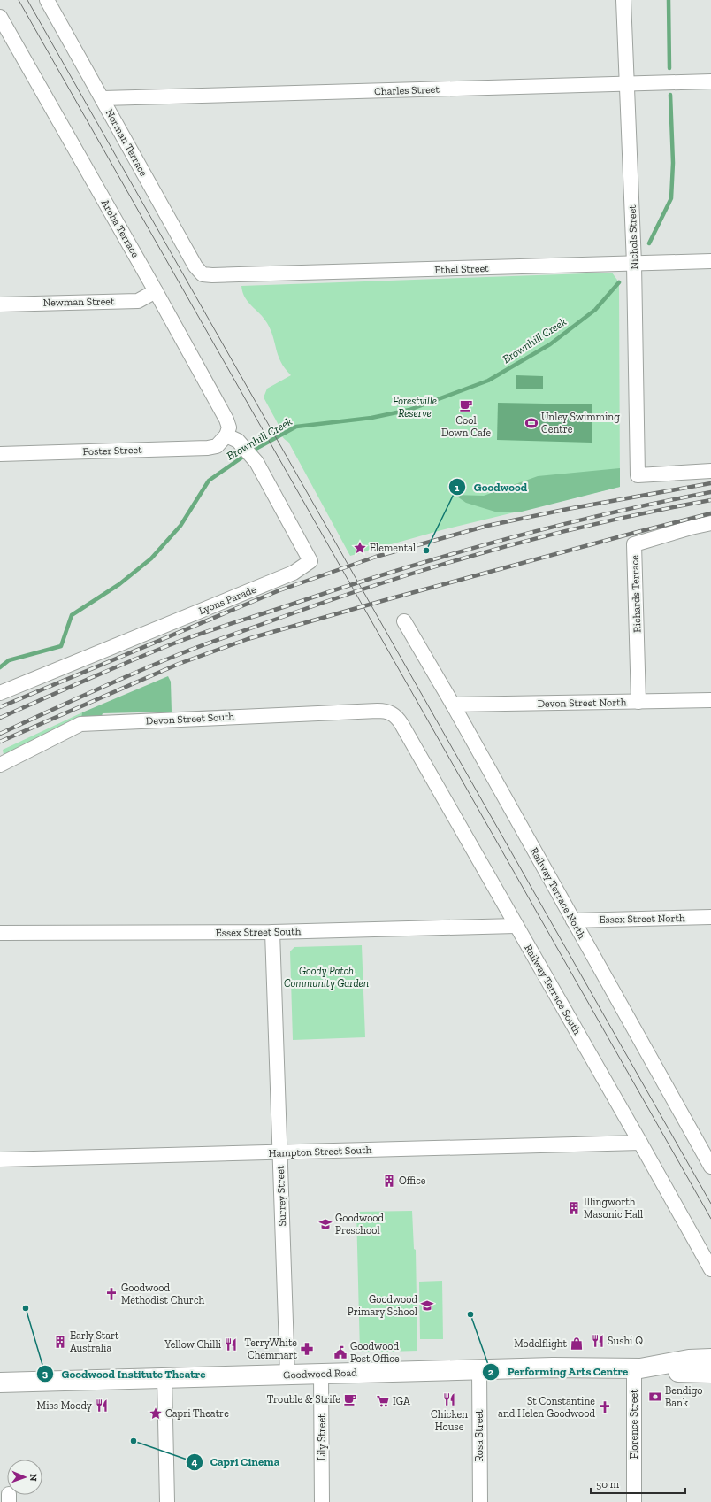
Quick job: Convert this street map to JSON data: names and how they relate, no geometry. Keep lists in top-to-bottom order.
{
  "streets": {
    "main road": ["Goodwood Road"],
    "street": [
      "Charles Street",
      "Norman Terrace",
      "Aroha Terrace",
      "Nichols Street",
      "Ethel Street",
      "Newman Street",
      "Foster Street",
      "Richards Terrace",
      "Lyons Parade",
      "Devon Street North",
      "Devon Street South",
      "Railway Terrace North",
      "Essex Street North",
      "Essex Street South",
      "Railway Terrace South",
      "Hampton Street South",
      "Surrey Street",
      "Florence Street",
      "Rosa Street",
      "Lily Street"
    ]
  },
  "crossings": [
    ["Charles Street", "Norman Terrace"],
    ["Charles Street", "Nichols Street"],
    ["Norman Terrace", "Ethel Street"],
    ["Aroha Terrace", "Newman Street"],
    ["Aroha Terrace", "Foster Street"],
    ["Aroha Terrace", "Lyons Parade"],
    ["Nichols Street", "Ethel Street"],
    ["Foster Street", "Lyons Parade"],
    ["Richards Terrace", "Devon Street North"],
    ["Devon Street North", "Railway Terrace North"],
    ["Devon Street South", "Railway Terrace South"],
    ["Railway Terrace North", "Essex Street North"],
    ["Essex Street South", "Railway Terrace South"],
    ["Essex Street South", "Surrey Street"],
    ["Railway Terrace South", "Hampton Street South"],
    ["Hampton Street South", "Surrey Street"],
    ["Surrey Street", "Goodwood Road"],
    ["Goodwood Road", "Florence Street"],
    ["Goodwood Road", "Rosa Street"],
    ["Goodwood Road", "Lily Street"]
  ],
  "water": ["Brownhill Creek"],
  "parks": ["Forestville Reserve", "Goody Patch Community Garden"],
  "places": {
    "cafe": ["Cool Down Cafe", "Trouble & Strife"],
    "sports": ["Unley Swimming Centre"],
    "place": ["Elemental", "Capri Theatre"],
    "other": [
      "Goodwood",
      "Goodwood Institute Theatre",
      "Performing Arts Centre",
      "Capri Cinema"
    ],
    "building": ["Office", "Illingworth Masonic Hall", "Early Start Australia"],
    "school or university": ["Goodwood Preschool", "Goodwood Primary School"],
    "church": ["Goodwood Methodist Church", "St Constantine and Helen Goodwood"],
    "restaurant": [
      "Sushi Q",
      "Yellow Chilli",
      "Chicken House",
      "Miss Moody"
    ],
    "shop": ["Modelflight"],
    "pharmacy": ["TerryWhite Chemmart"],
    "public building": ["Goodwood Post Office"],
    "bank": ["Bendigo Bank"],
    "supermarket": ["IGA"]
  },
  "scale_bar": "50 m",
  "north": "right"
}
